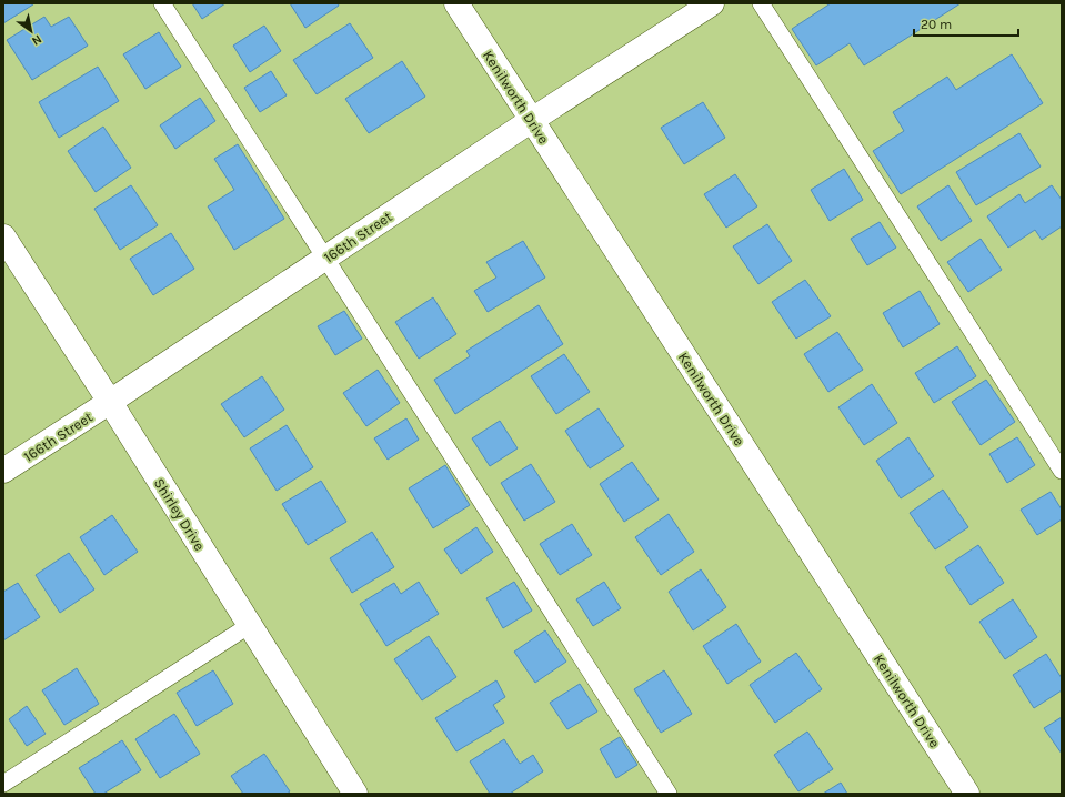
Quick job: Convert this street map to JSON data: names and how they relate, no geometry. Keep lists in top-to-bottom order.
{
  "streets": {
    "street": ["Kenilworth Drive", "166th Street", "Shirley Drive"]
  },
  "crossings": [
    ["Kenilworth Drive", "166th Street"],
    ["166th Street", "Shirley Drive"]
  ],
  "scale_bar": "20 m",
  "north": "bottom right"
}
